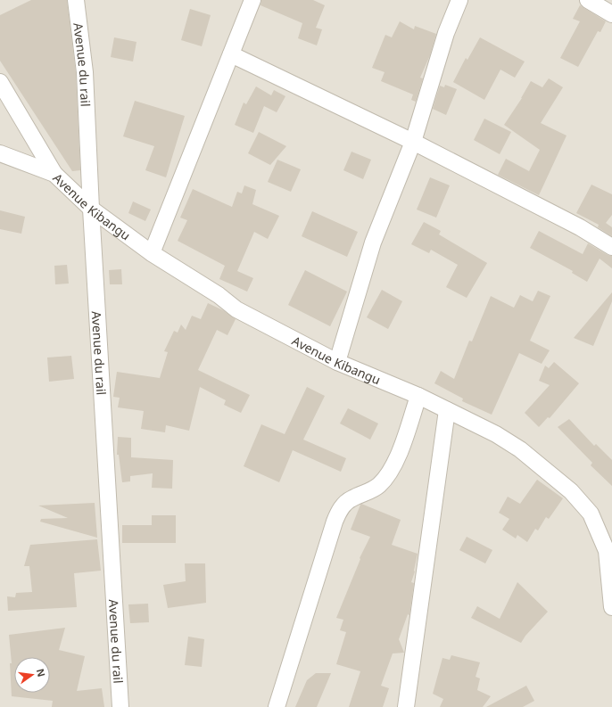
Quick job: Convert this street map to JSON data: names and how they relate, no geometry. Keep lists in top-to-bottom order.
{
  "streets": {
    "street": ["Avenue du rail", "Avenue Kibangu"]
  },
  "crossings": [
    ["Avenue du rail", "Avenue Kibangu"]
  ],
  "north": "right"
}
